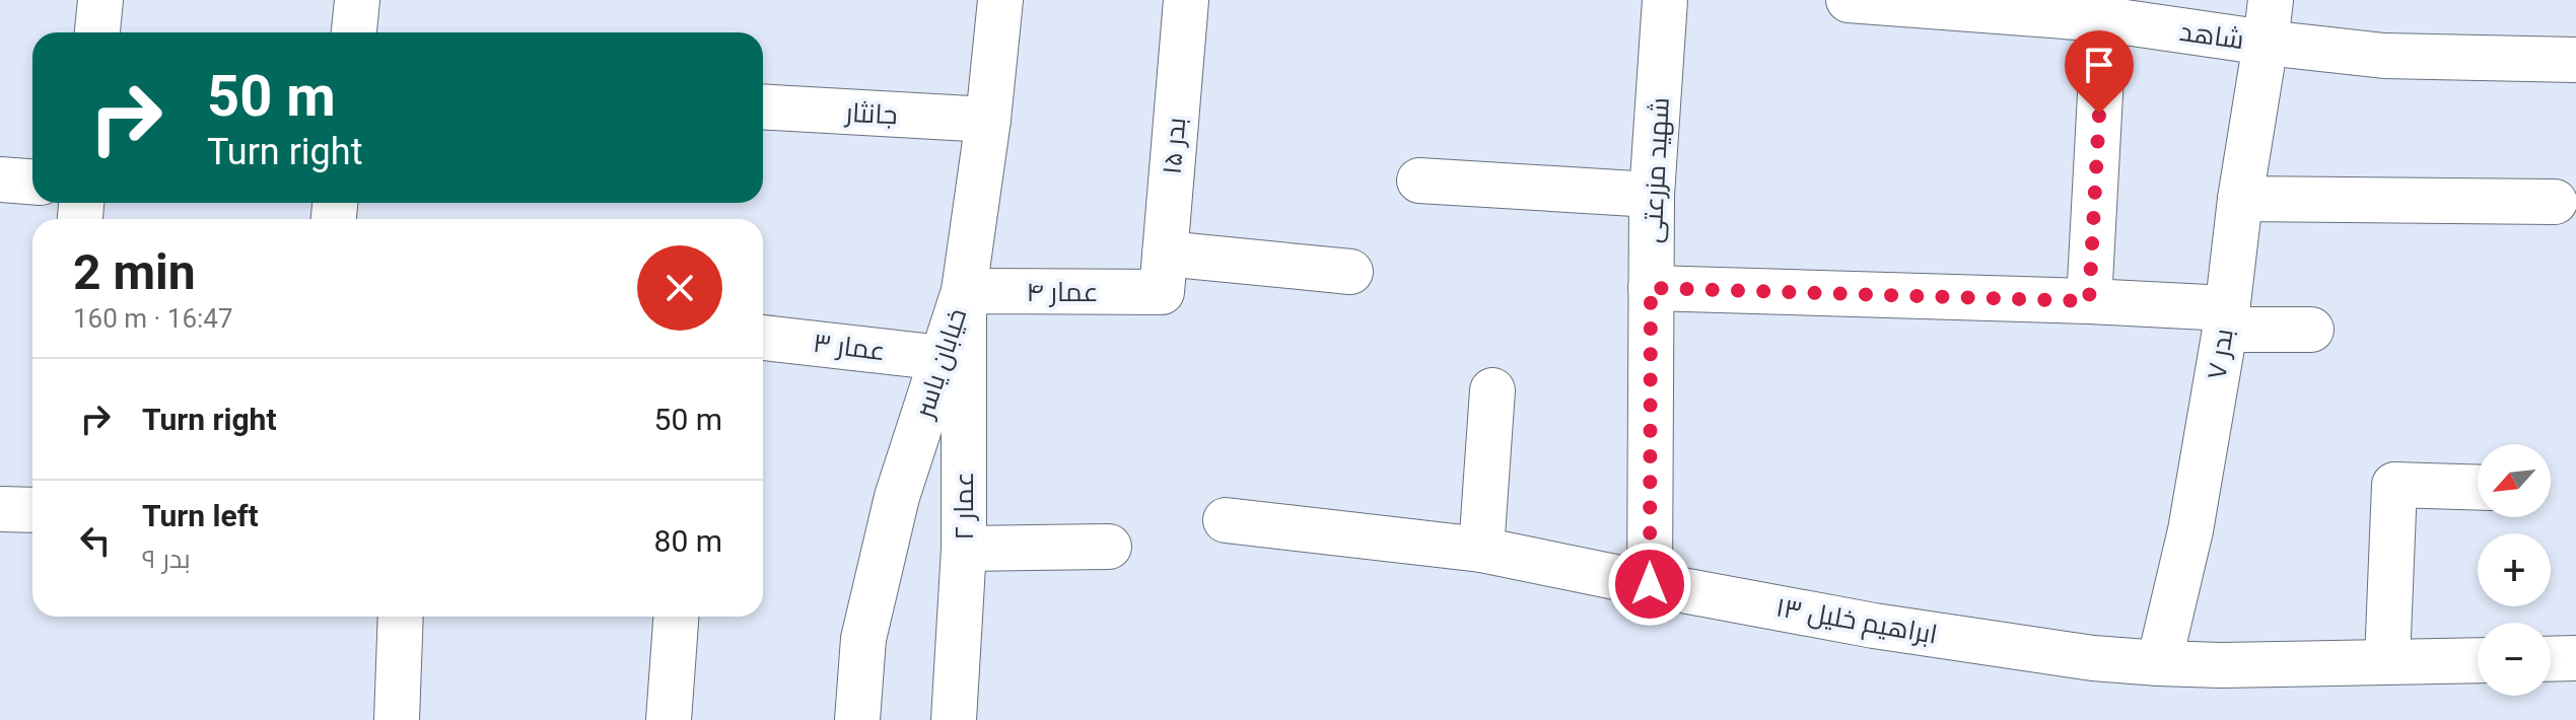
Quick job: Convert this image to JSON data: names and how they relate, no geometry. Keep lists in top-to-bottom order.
{
  "streets": {
    "street": [
      "شاهد",
      "جانثار",
      "بدر ۱۵",
      "شهید مزرعتی",
      "عمار ۴",
      "عمار ۳",
      "بدر ۷",
      "خیابان یاسر",
      "عمار ۲",
      "ابراهیم خلیل ۱۳"
    ]
  },
  "crossings": [
    ["شاهد", "بدر ۷"],
    ["جانثار", "خیابان یاسر"],
    ["بدر ۱۵", "عمار ۴"],
    ["شهید مزرعتی", "ابراهیم خلیل ۱۳"],
    ["عمار ۴", "خیابان یاسر"],
    ["عمار ۴", "عمار ۲"],
    ["عمار ۳", "خیابان یاسر"],
    ["بدر ۷", "ابراهیم خلیل ۱۳"],
    ["خیابان یاسر", "عمار ۲"]
  ],
  "north": "bottom left",
  "page": {
    "turn": ["50 m", "Turn right"],
    "heading": ["2 min", "160 m · 16:47"],
    "list": [
      {
        "name": "Turn right",
        "value": "50 m"
      },
      {
        "name": "Turn left",
        "note": "بدر ۹",
        "value": "80 m"
      }
    ],
    "map_buttons": ["+", "−"]
  }
}
